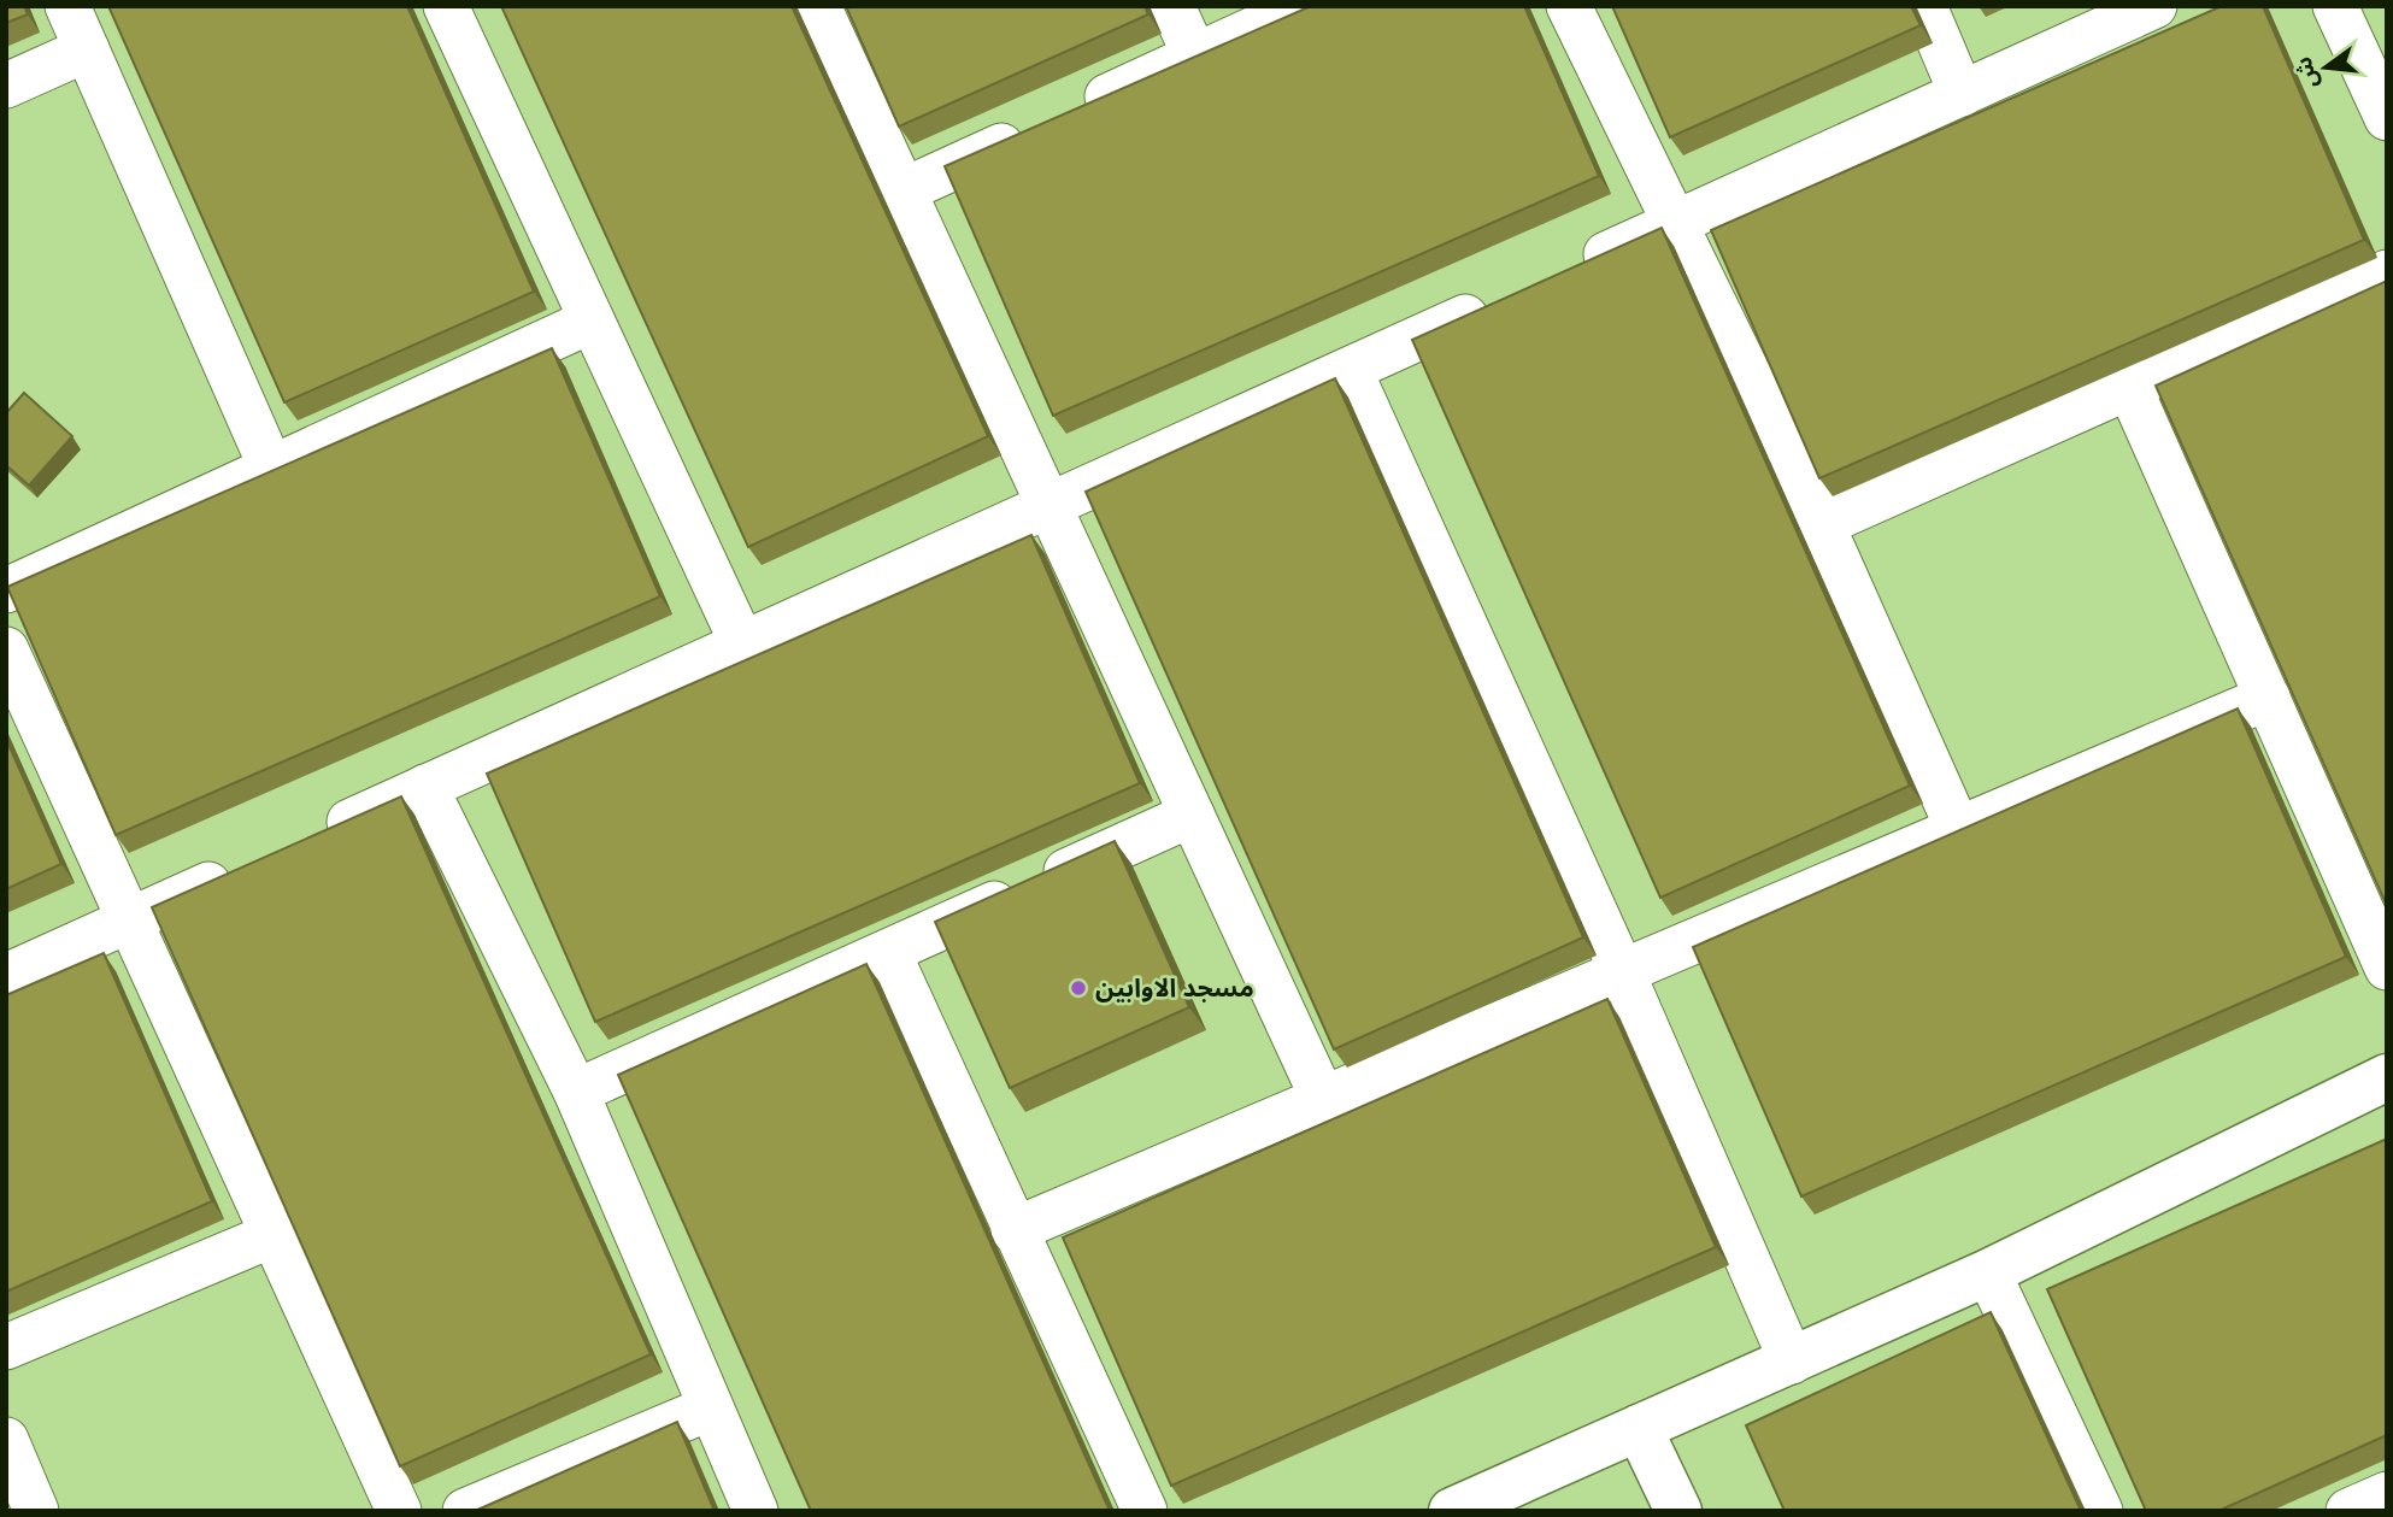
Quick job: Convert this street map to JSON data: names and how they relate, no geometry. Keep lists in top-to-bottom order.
{
  "places": ["مسجد الاوابين"],
  "north": "left"
}
